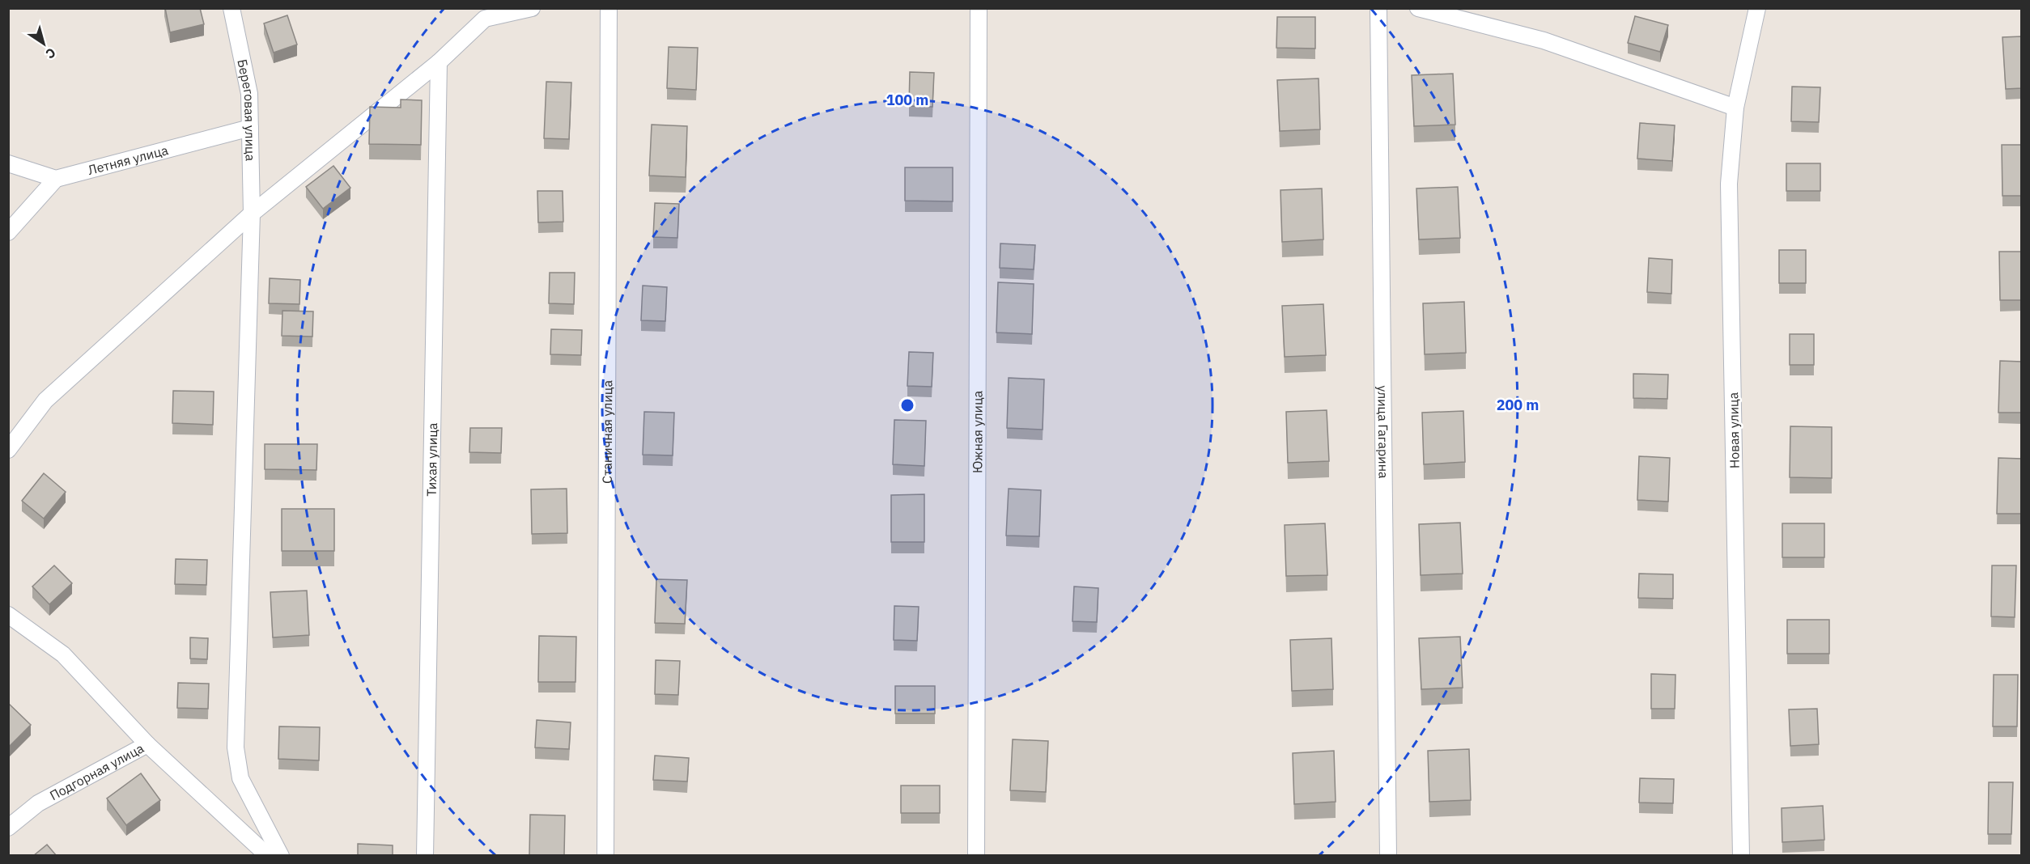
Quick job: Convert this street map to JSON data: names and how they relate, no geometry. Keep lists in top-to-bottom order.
{
  "streets": {
    "street": [
      "Береговая улица",
      "Летняя улица",
      "Новая улица",
      "Станичная улица",
      "Южная улица",
      "улица Гагарина",
      "Тихая улица",
      "Подгорная улица"
    ]
  },
  "crossings": [
    ["Береговая улица", "Летняя улица"]
  ],
  "north": "bottom right",
  "rings": ["100 m", "200 m"]
}
